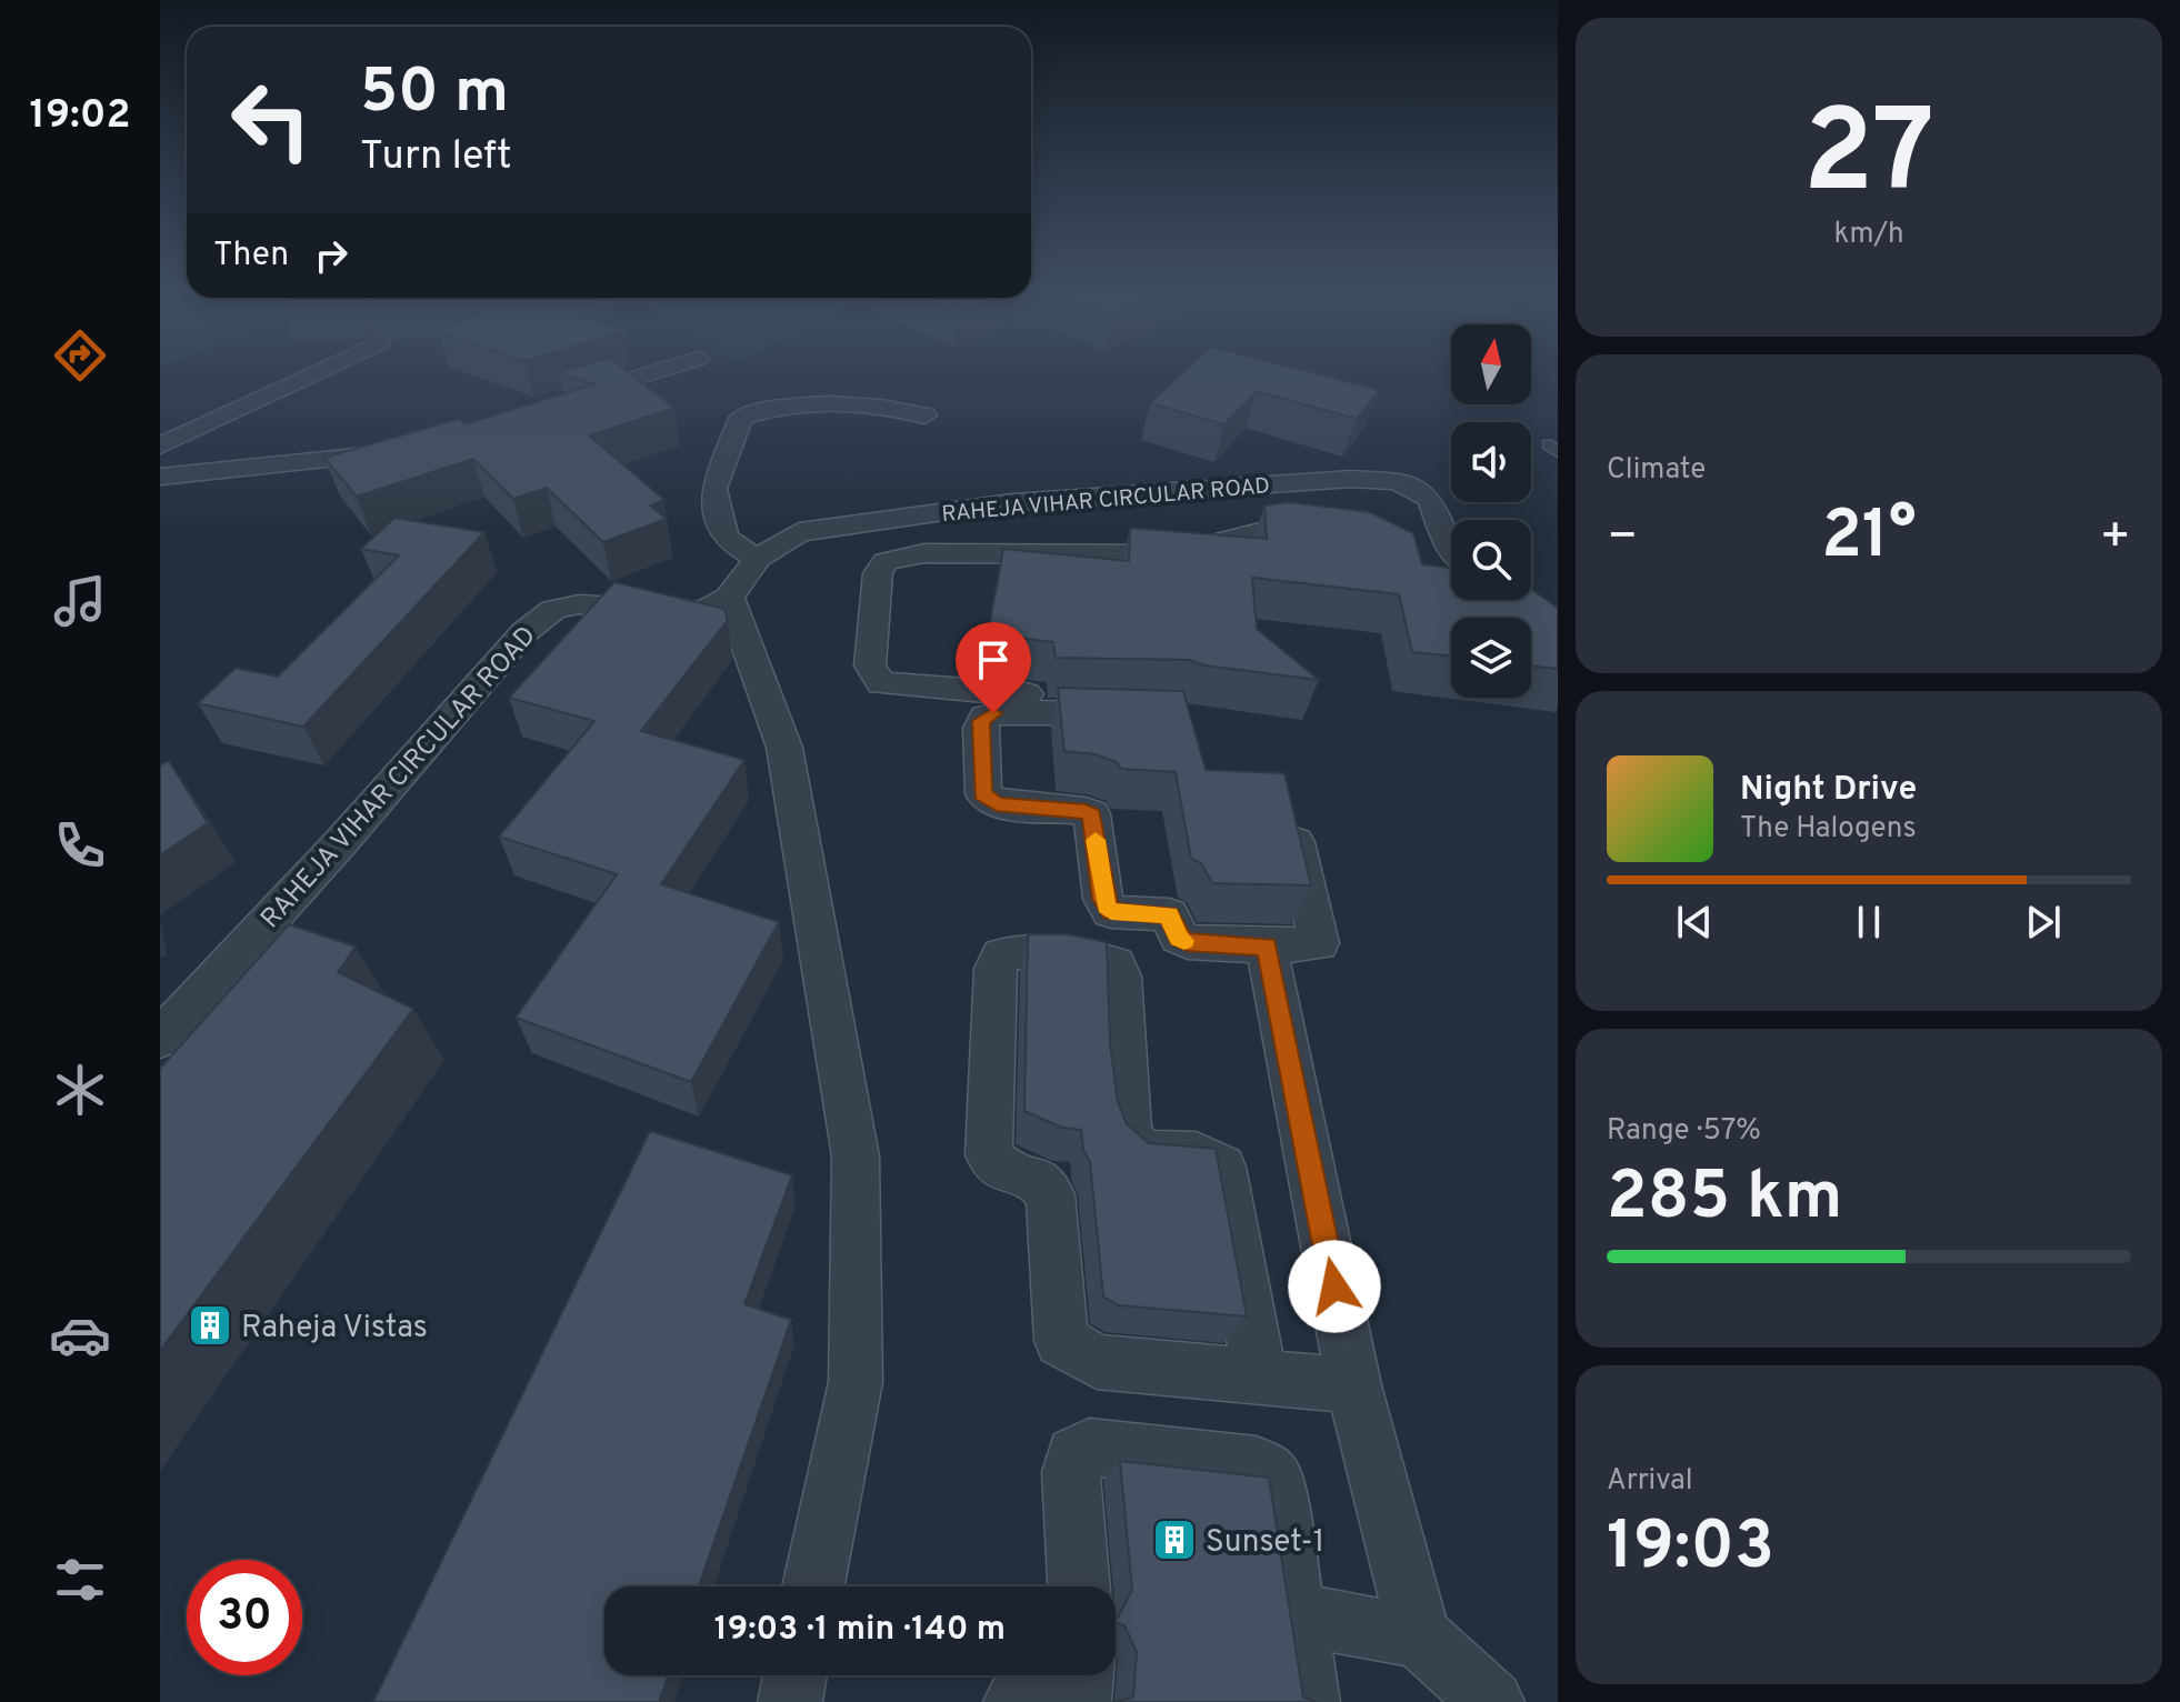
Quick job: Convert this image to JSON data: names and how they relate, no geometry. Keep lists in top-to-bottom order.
{
  "streets": {
    "street": ["RAHEJA VIHAR CIRCULAR ROAD"]
  },
  "places": {
    "building": ["Raheja Vistas", "Sunset-1"]
  },
  "north": "top",
  "page": {
    "tabs": "19:02",
    "tile": [
      ["27", "km/h"],
      "Climate",
      ["Range · 57%", "285 km"],
      ["Arrival", "19:03"]
    ],
    "turn": ["50 m", "Turn left"],
    "then": "Then",
    "heat": ["−", "21°", "+"],
    "song": ["Night Drive", "The Halogens"],
    "limit": "30",
    "trip": "19:03 · 1 min · 140 m"
  }
}
